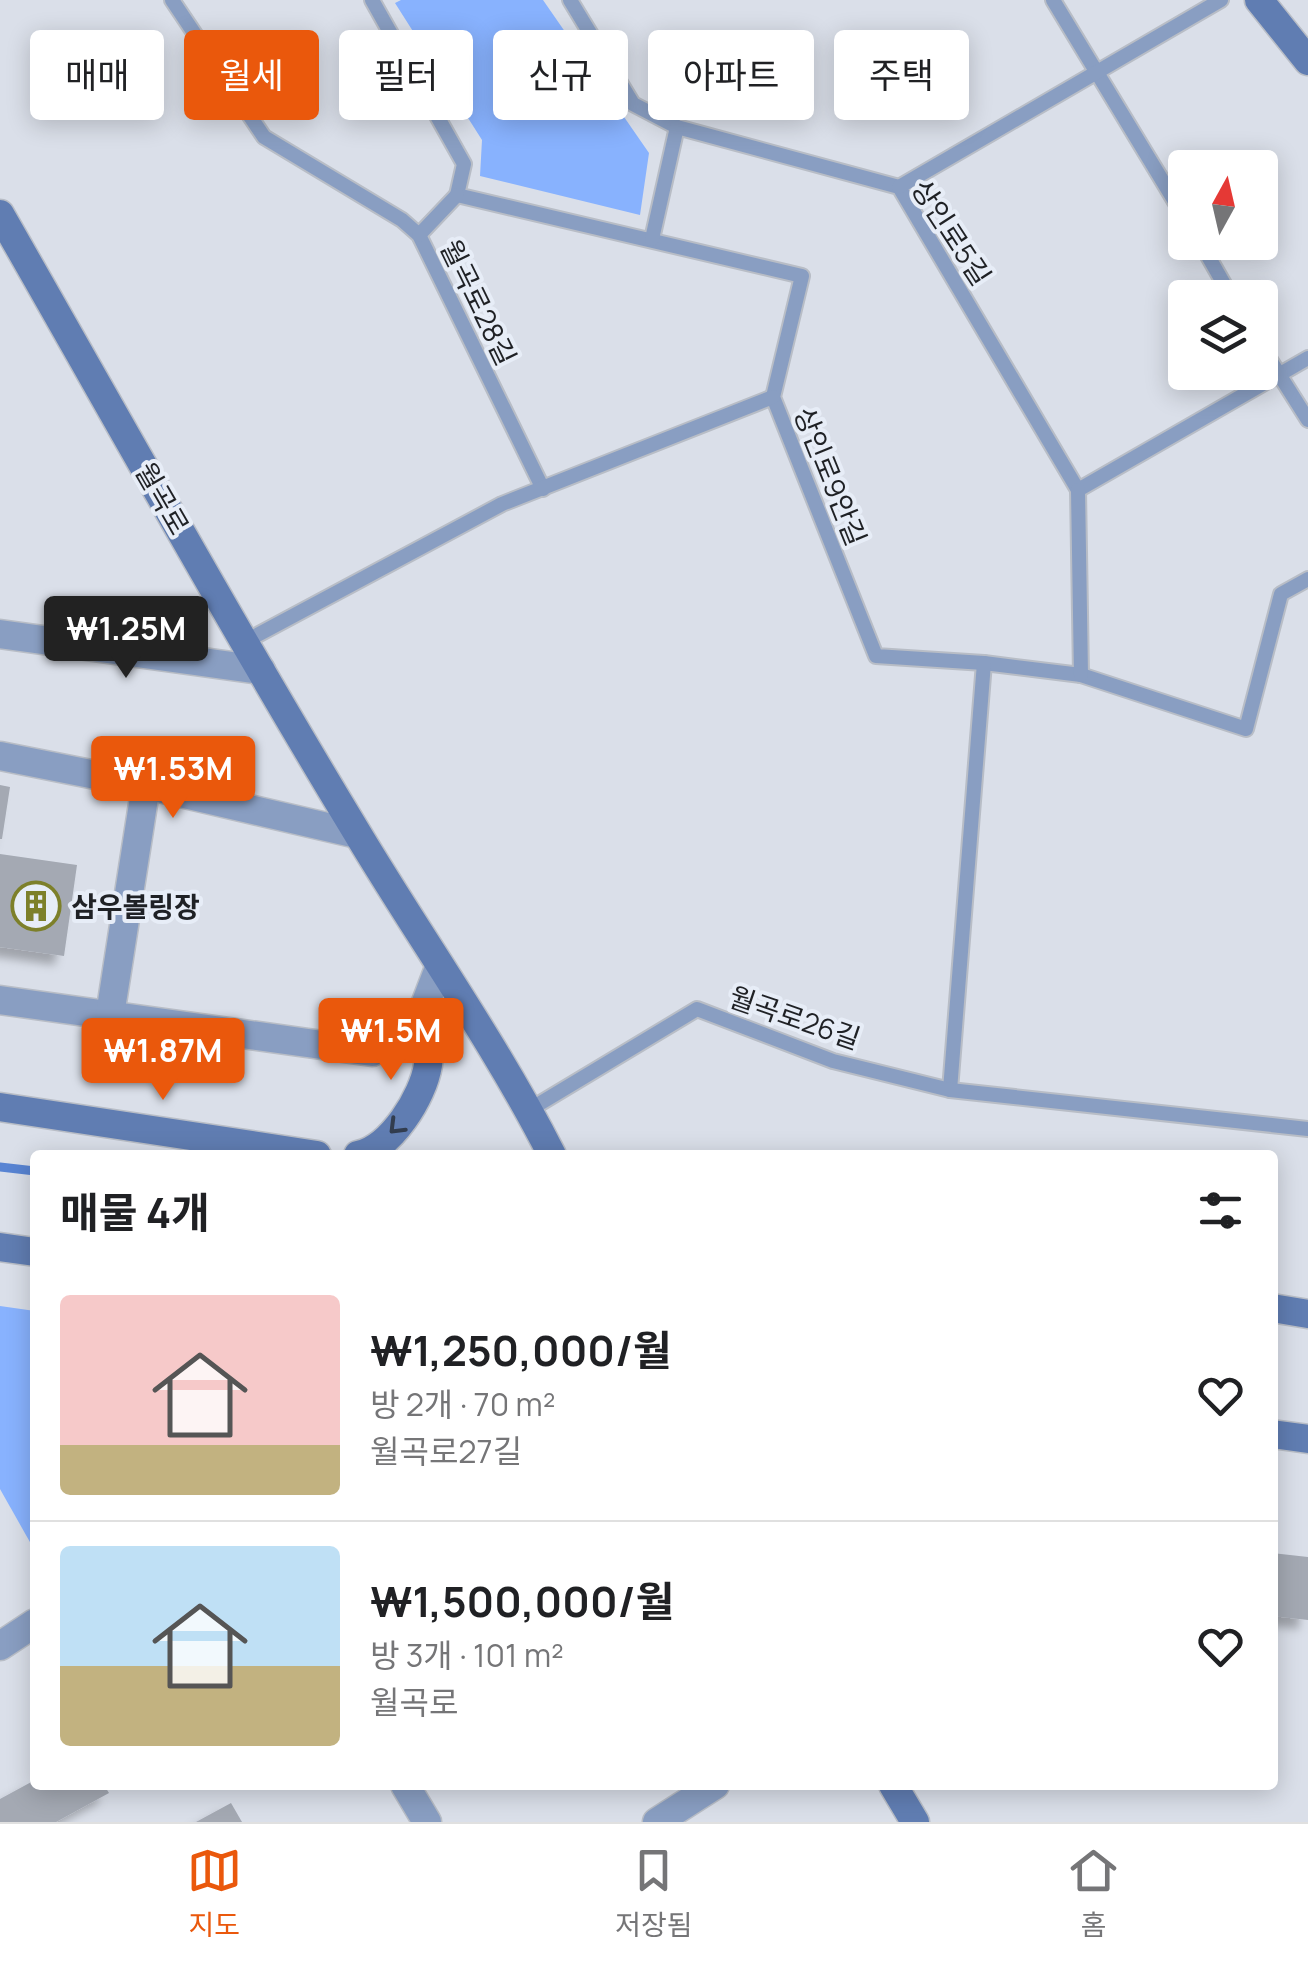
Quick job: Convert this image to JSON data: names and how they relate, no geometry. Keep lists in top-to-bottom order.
{
  "streets": {
    "main road": ["월곡로"],
    "lane": [
      "상인로5길",
      "월곡로28길",
      "상인로9안길",
      "월곡로26길"
    ]
  },
  "crossings": [
    ["상인로5길", "상인로9안길"],
    ["월곡로", "월곡로26길"]
  ],
  "places": {
    "building": ["삼우볼링장"]
  },
  "north": "top",
  "page": {
    "chip": [
      "매매",
      "월세",
      "필터",
      "신규",
      "아파트",
      "주택"
    ],
    "price": [
      "₩1.25M",
      "₩1.53M",
      "₩1.5M",
      "₩1.87M"
    ],
    "heading": "매물 4개",
    "list": [
      {
        "name": "₩1,250,000/월",
        "note": "방 2개 · 70 m² · 월곡로27길"
      },
      {
        "name": "₩1,500,000/월",
        "note": "방 3개 · 101 m² · 월곡로"
      }
    ],
    "tabs": ["지도", "저장됨", "홈"]
  }
}
